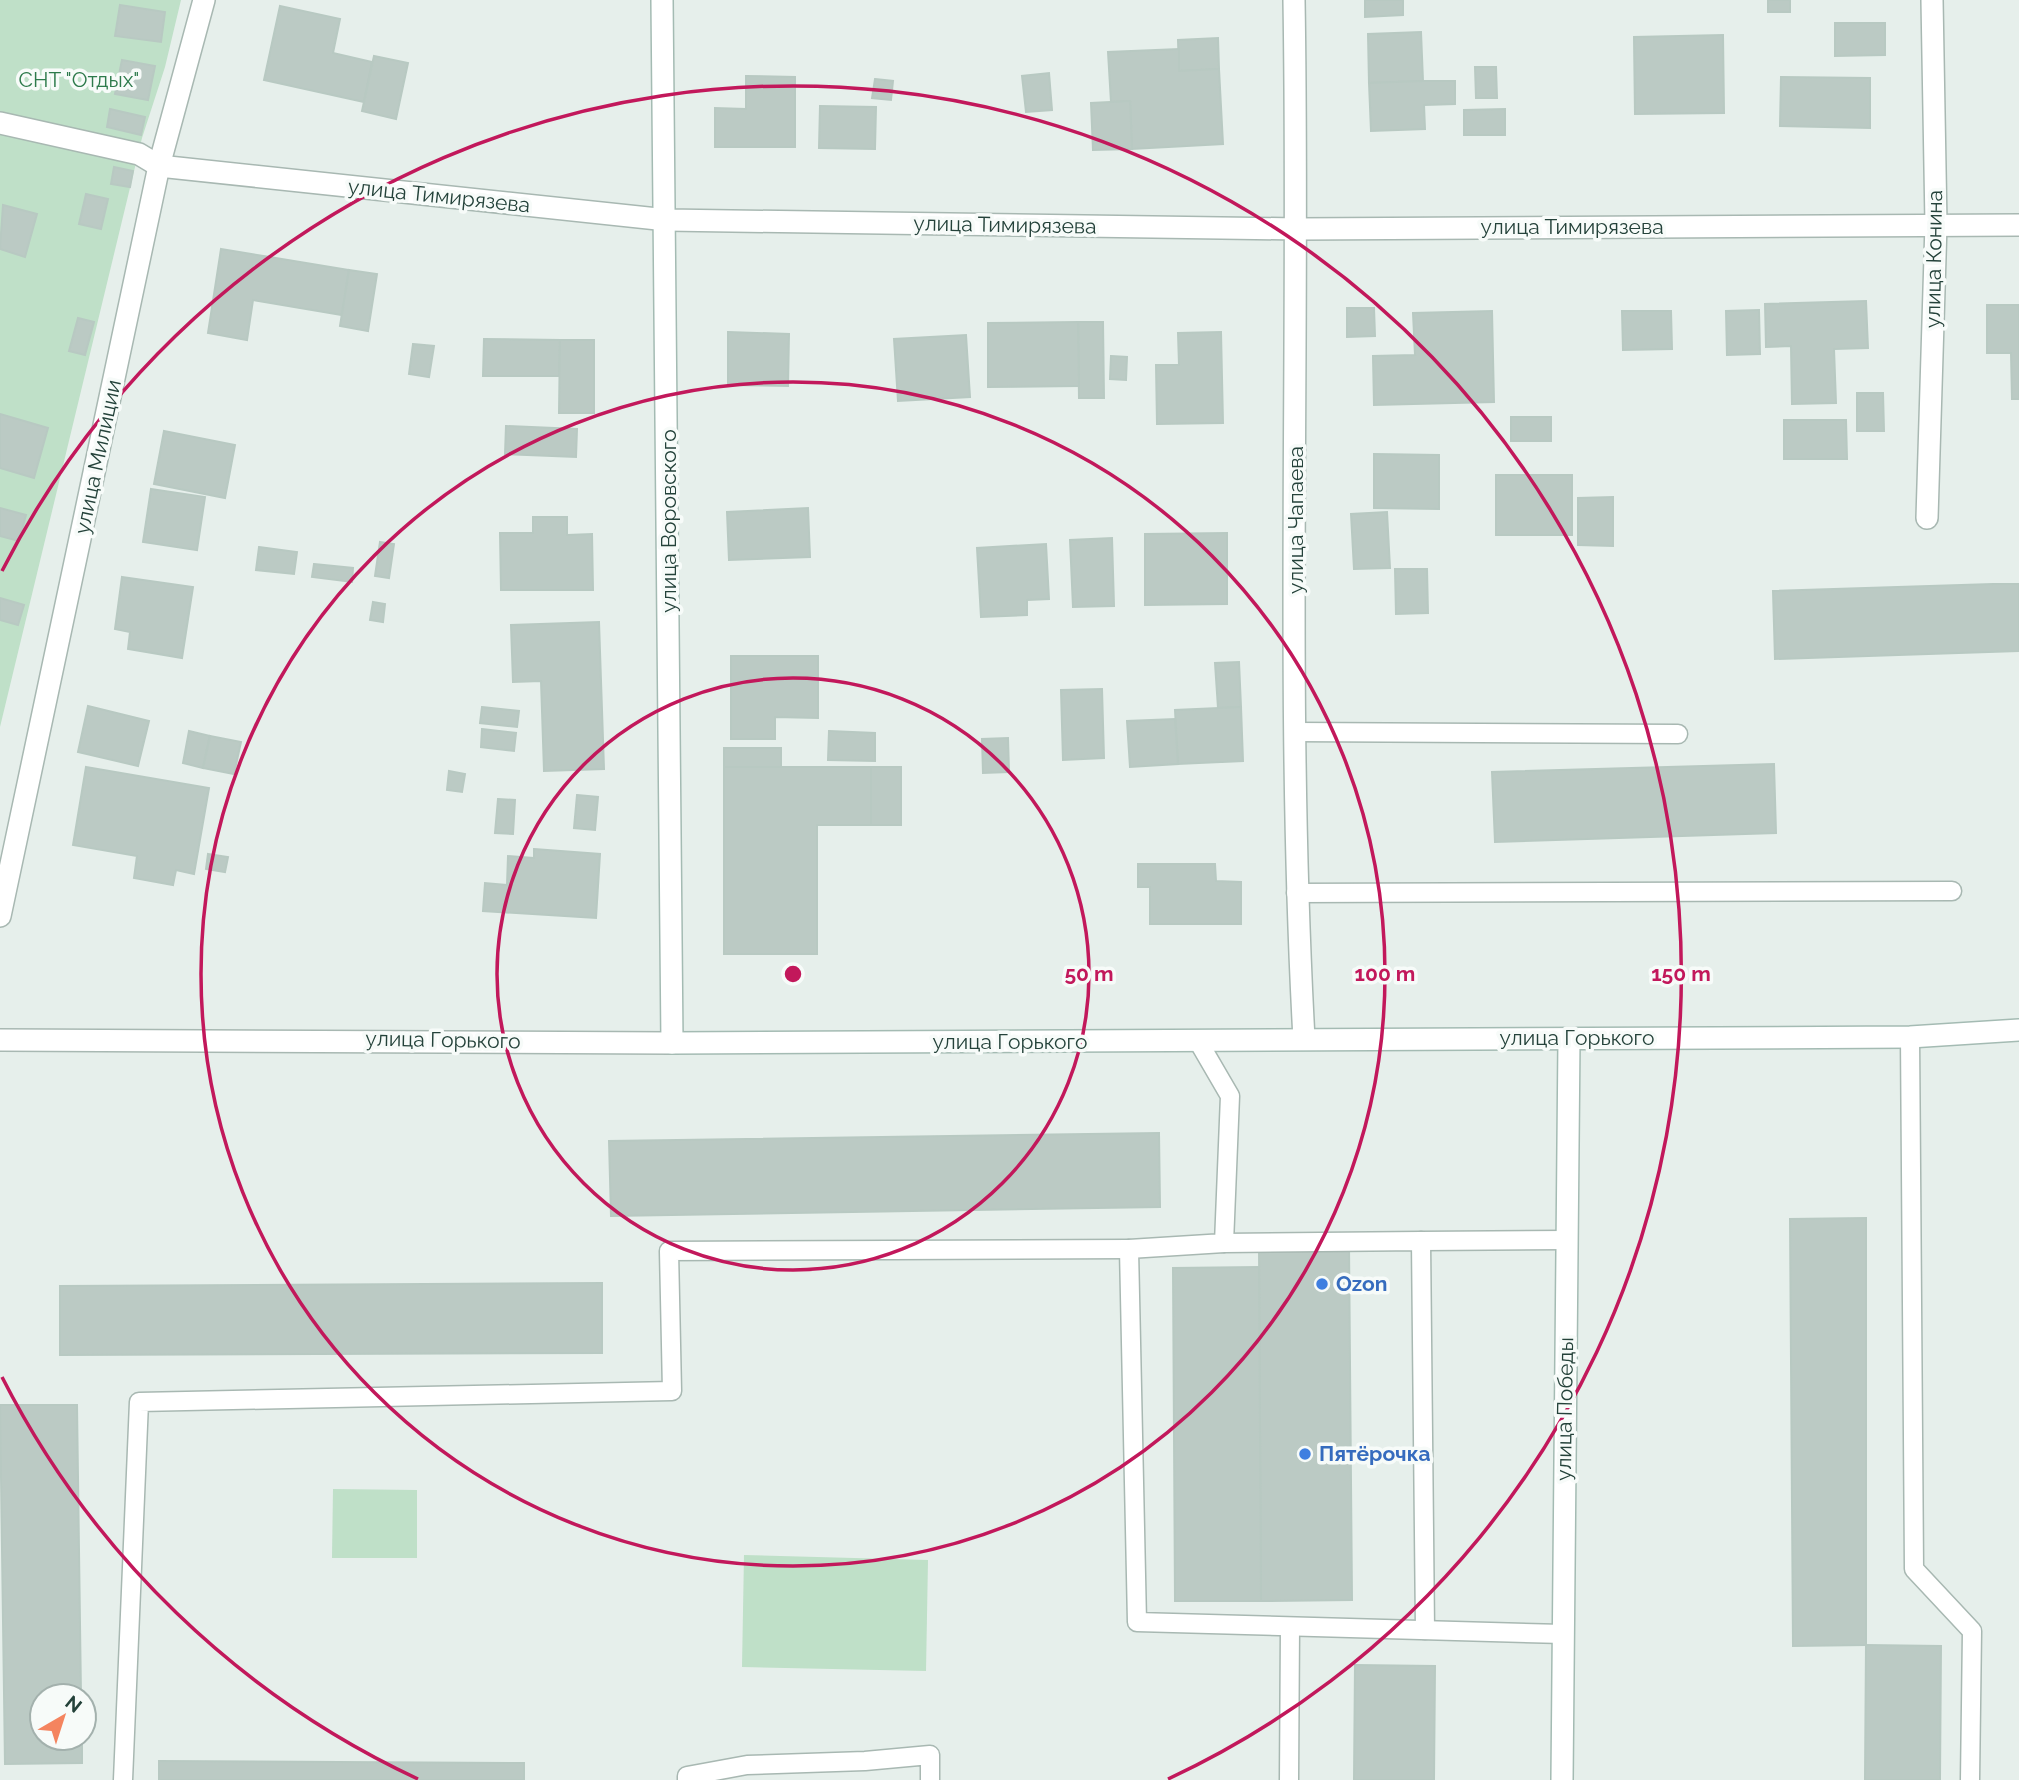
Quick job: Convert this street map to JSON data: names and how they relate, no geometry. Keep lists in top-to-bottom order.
{
  "streets": {
    "street": [
      "улица Тимирязева",
      "улица Конина",
      "улица Милиции",
      "улица Чапаева",
      "улица Воровского",
      "улица Горького",
      "улица Победы"
    ]
  },
  "crossings": [
    ["улица Тимирязева", "улица Конина"],
    ["улица Тимирязева", "улица Милиции"],
    ["улица Тимирязева", "улица Чапаева"],
    ["улица Тимирязева", "улица Воровского"],
    ["улица Чапаева", "улица Горького"],
    ["улица Воровского", "улица Горького"],
    ["улица Горького", "улица Победы"]
  ],
  "parks": ["СНТ \"Отдых\""],
  "places": ["Ozon", "Пятёрочка"],
  "north": "top right",
  "rings": ["50 m", "100 m", "150 m"]
}
